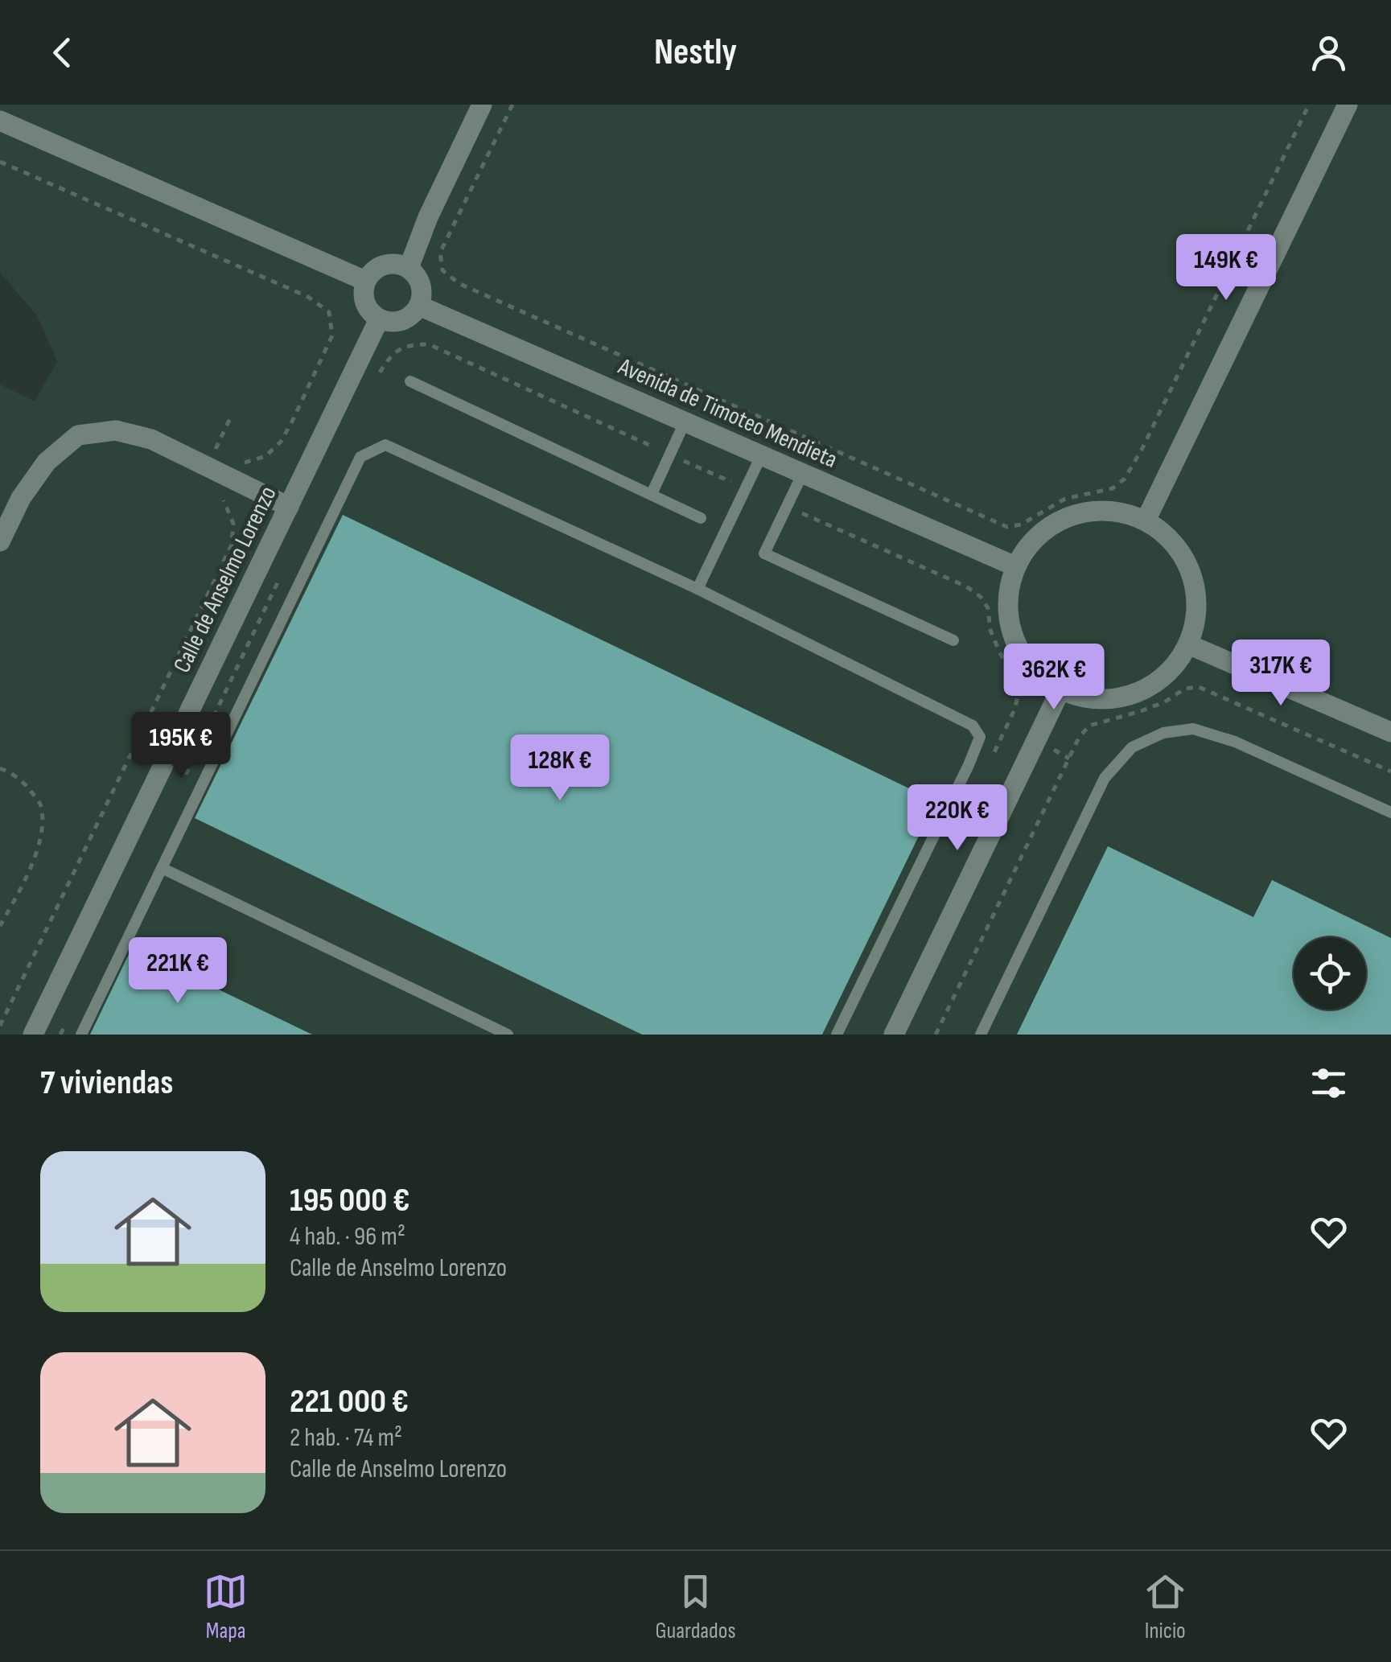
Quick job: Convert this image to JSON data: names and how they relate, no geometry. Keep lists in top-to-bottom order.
{
  "streets": {
    "street": ["Avenida de Timoteo Mendieta", "Calle de Anselmo Lorenzo"]
  },
  "crossings": [
    ["Avenida de Timoteo Mendieta", "Calle de Anselmo Lorenzo"]
  ],
  "page": {
    "header": "Nestly",
    "price": [
      "149K €",
      "317K €",
      "362K €",
      "195K €",
      "128K €",
      "220K €",
      "221K €"
    ],
    "heading": "7 viviendas",
    "list": [
      {
        "name": "195 000 €",
        "note": "4 hab. · 96 m² · Calle de Anselmo Lorenzo"
      },
      {
        "name": "221 000 €",
        "note": "2 hab. · 74 m² · Calle de Anselmo Lorenzo"
      }
    ],
    "tabs": ["Mapa", "Guardados", "Inicio"]
  }
}
